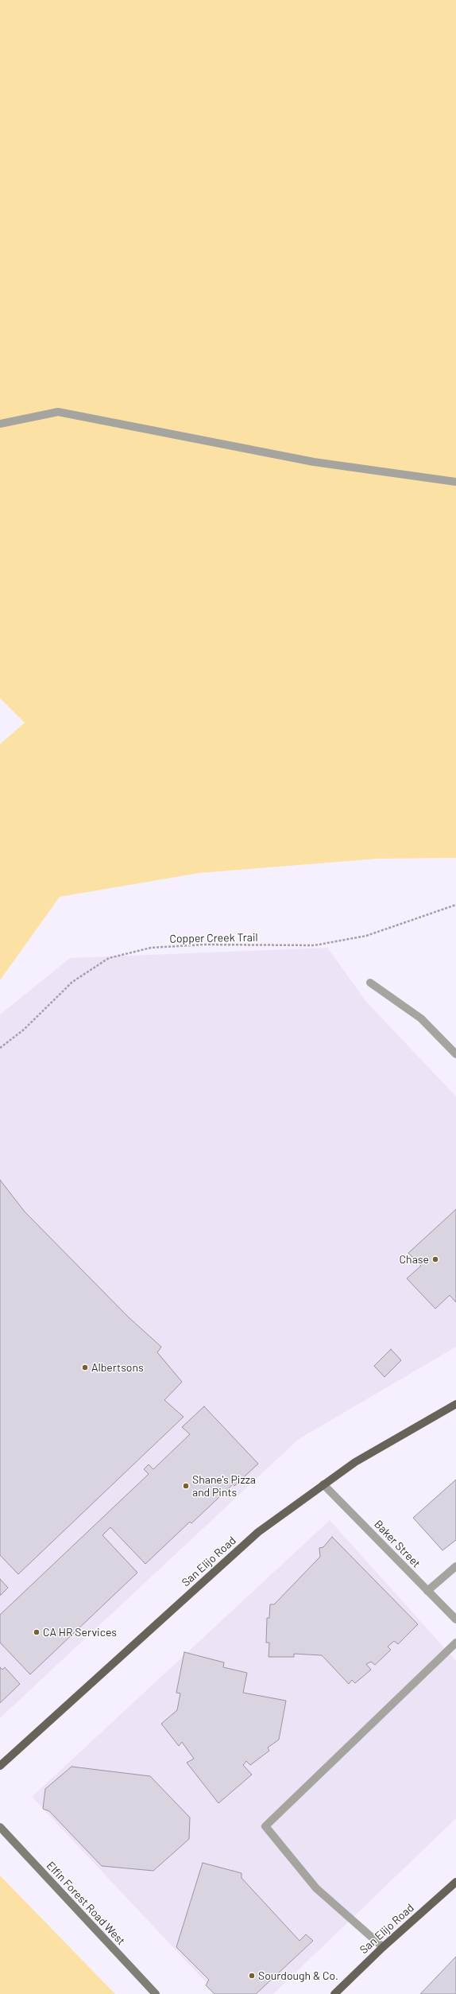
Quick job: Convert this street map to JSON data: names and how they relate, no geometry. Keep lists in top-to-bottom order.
{
  "streets": {
    "main road": ["San Elijo Road", "Elfin Forest Road West"],
    "street": ["Baker Street"],
    "path": ["Copper Creek Trail"]
  },
  "crossings": [
    ["Baker Street", "San Elijo Road"]
  ],
  "places": [
    "Chase",
    "Albertsons",
    "Shane's Pizza and Pints",
    "CA HR Services",
    "Sourdough & Co."
  ]
}
